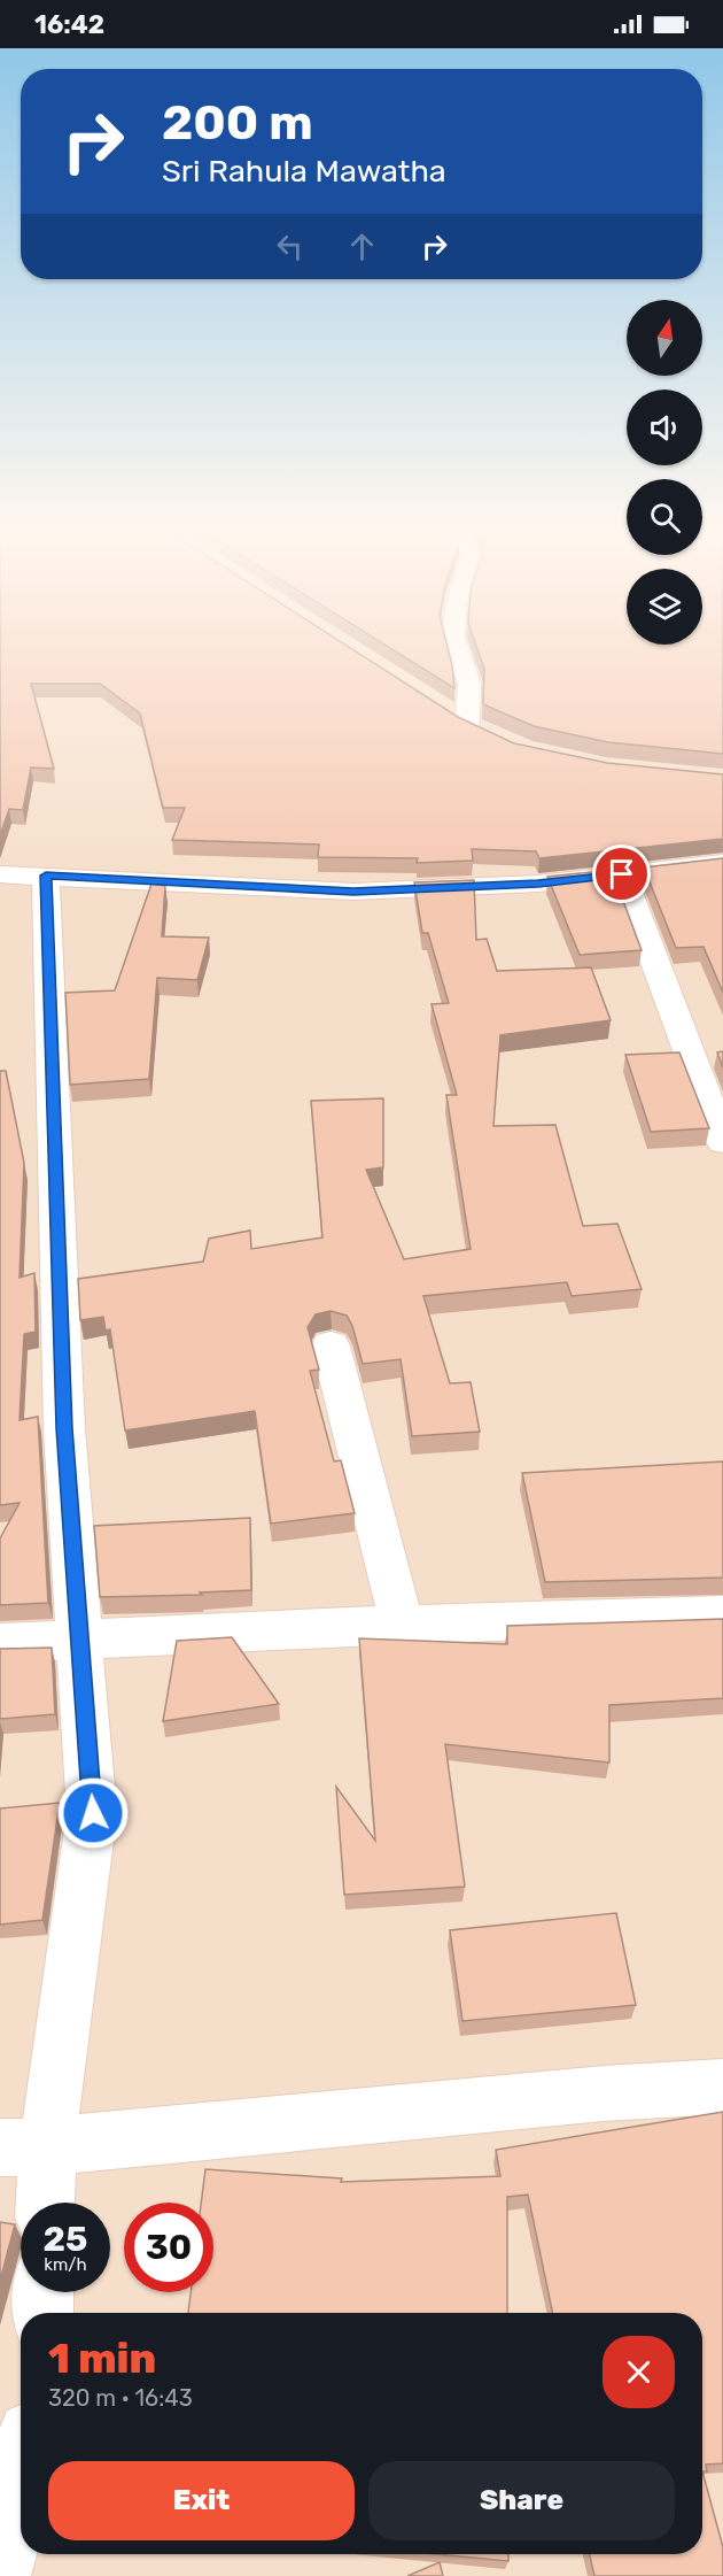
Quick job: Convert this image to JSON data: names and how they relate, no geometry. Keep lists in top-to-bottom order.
{
  "north": "top",
  "page": {
    "status": "16:42",
    "turn": ["200 m", "Sri Rahula Mawatha"],
    "speed": "25 km/h",
    "limit": "30",
    "heading": ["1 min", "320 m · 16:43"],
    "buttons": ["Exit", "Share"]
  }
}
